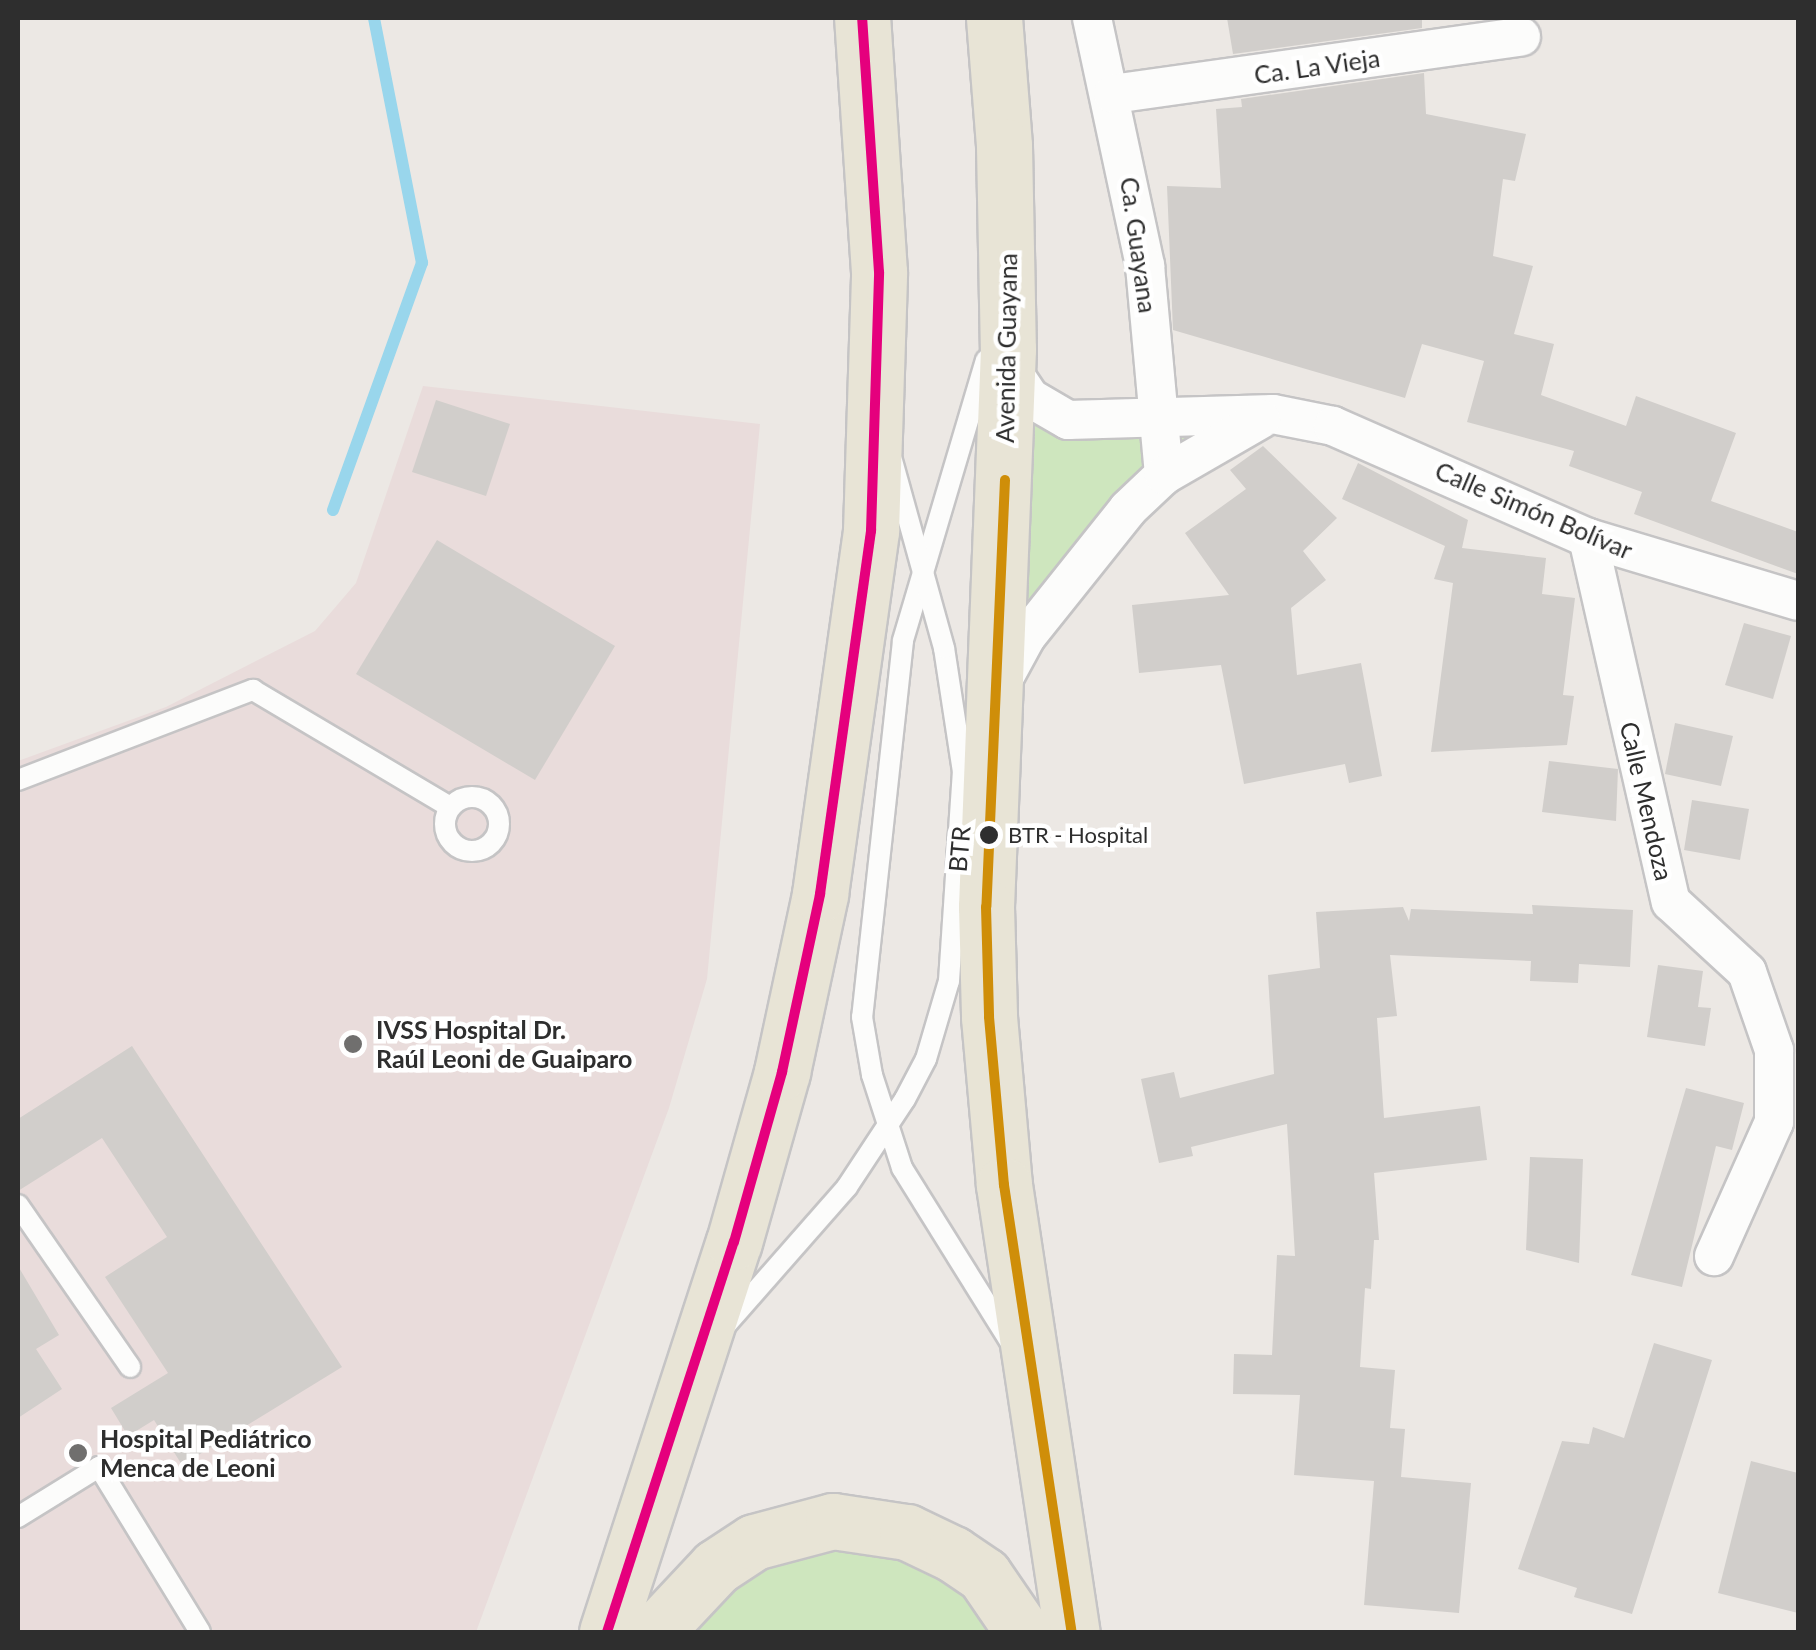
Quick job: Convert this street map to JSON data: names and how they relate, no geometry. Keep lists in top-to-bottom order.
{
  "streets": {
    "main road": ["Avenida Guayana"],
    "street": [
      "Ca. La Vieja",
      "Ca. Guayana",
      "Calle Simón Bolívar",
      "Calle Mendoza"
    ],
    "lane": ["BTR"]
  },
  "crossings": [
    ["Ca. La Vieja", "Ca. Guayana"],
    ["Ca. Guayana", "Calle Simón Bolívar"],
    ["Avenida Guayana", "Calle Simón Bolívar"],
    ["Avenida Guayana", "BTR"],
    ["Calle Simón Bolívar", "Calle Mendoza"]
  ],
  "places": ["BTR - Hospital", "IVSS Hospital Dr. Raúl Leoni de Guaiparo", "Hospital Pediátrico Menca de Leoni"]
}
